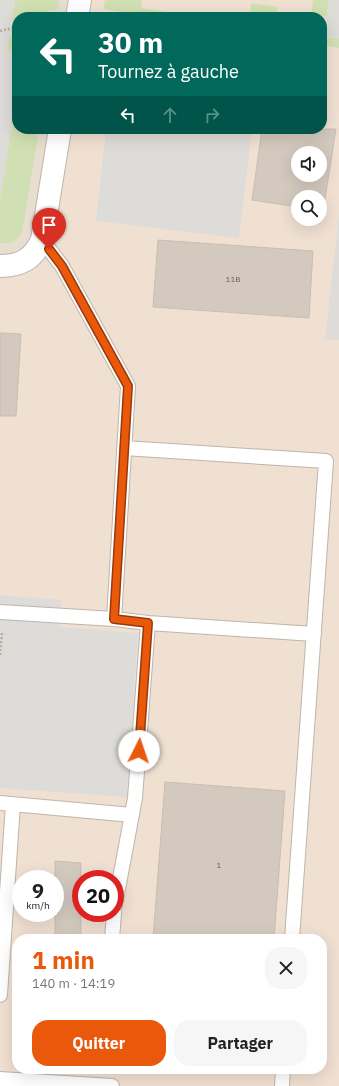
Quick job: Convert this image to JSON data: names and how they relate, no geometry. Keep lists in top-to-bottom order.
{
  "house_numbers": ["11B", "1"],
  "page": {
    "turn": ["30 m", "Tournez à gauche"],
    "speed": "9 km/h",
    "limit": "20",
    "heading": ["1 min", "140 m · 14:19"],
    "buttons": ["Quitter", "Partager"]
  }
}
